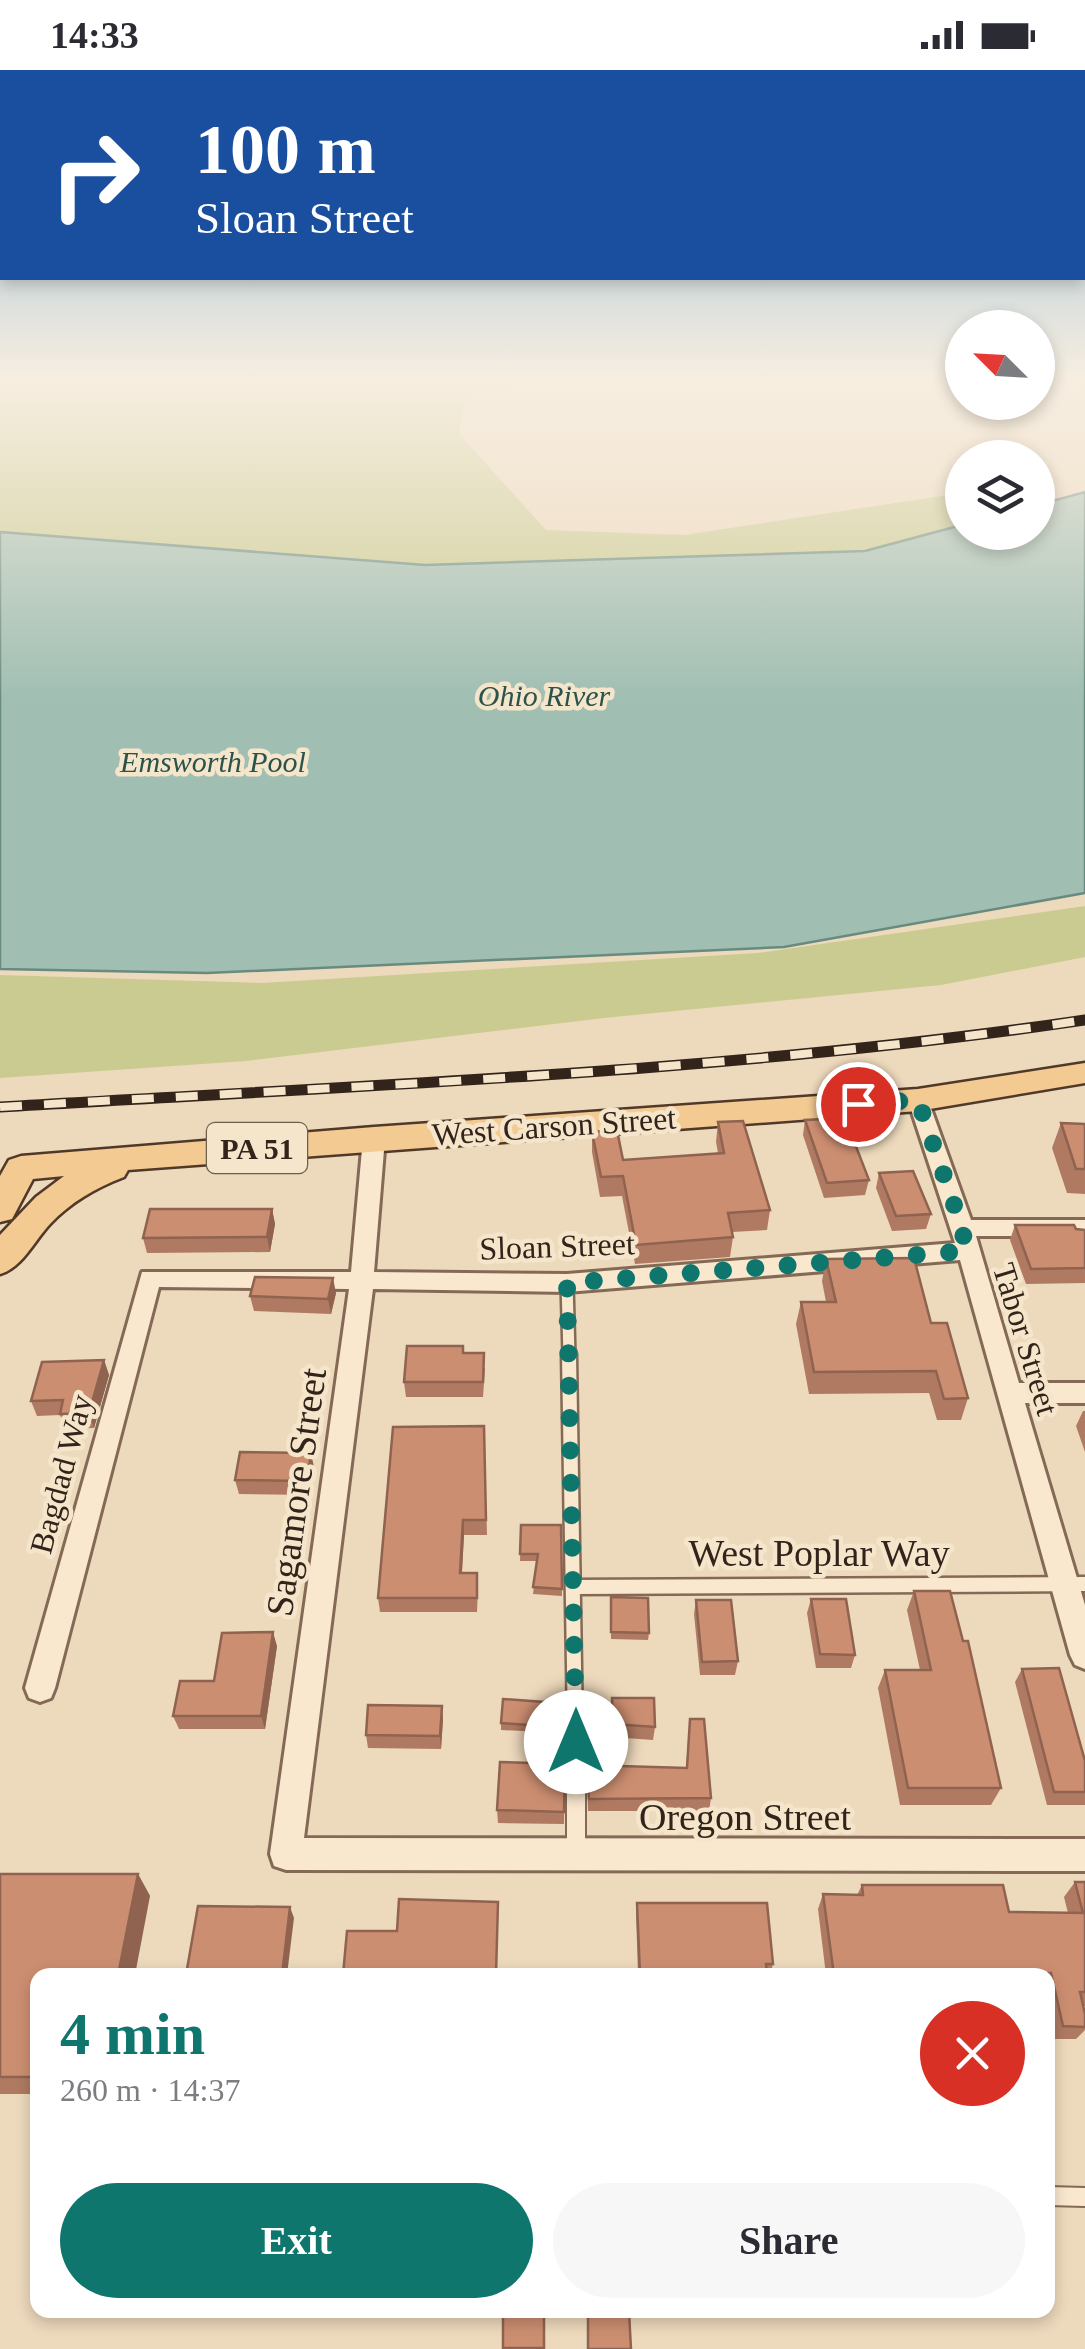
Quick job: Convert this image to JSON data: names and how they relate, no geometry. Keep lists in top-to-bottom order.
{
  "streets": {
    "main road": ["West Carson Street", "PA 51"],
    "street": [
      "Sloan Street",
      "Tabor Street",
      "Bagdad Way",
      "Sagamore Street",
      "Oregon Street"
    ],
    "lane": ["West Poplar Way"]
  },
  "crossings": [
    ["West Carson Street", "Tabor Street"],
    ["West Carson Street", "Sagamore Street"],
    ["Sloan Street", "Tabor Street"],
    ["Sloan Street", "Bagdad Way"],
    ["Sloan Street", "Sagamore Street"],
    ["Tabor Street", "West Poplar Way"],
    ["Sagamore Street", "Oregon Street"]
  ],
  "water": ["Ohio River", "Emsworth Pool"],
  "north": "top left",
  "page": {
    "status": "14:33",
    "turn": ["100 m", "Sloan Street"],
    "heading": ["4 min", "260 m · 14:37"],
    "buttons": ["Exit", "Share"]
  }
}
